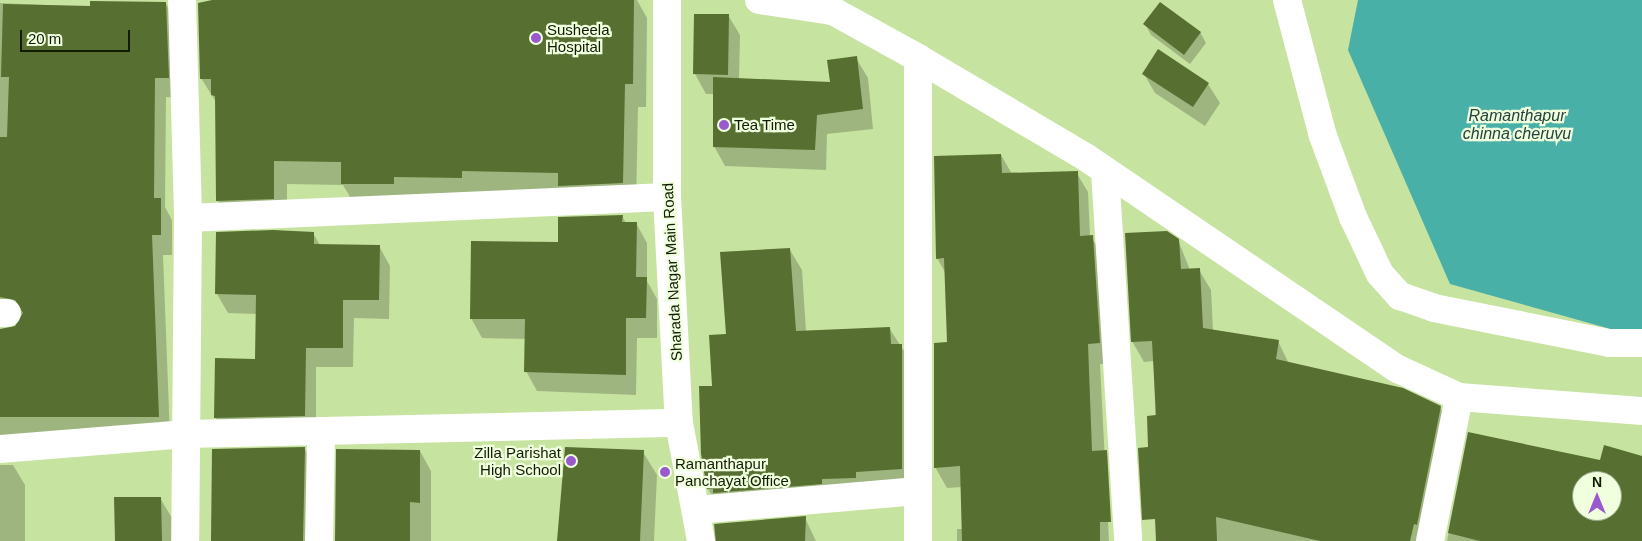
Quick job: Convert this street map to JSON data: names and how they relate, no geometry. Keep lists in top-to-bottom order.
{
  "streets": {
    "street": ["Sharada Nagar Main Road"]
  },
  "water": ["Ramanthapur chinna cheruvu"],
  "places": [
    "Susheela Hospital",
    "Tea Time",
    "Zilla Parishat High School",
    "Ramanthapur Panchayat Office"
  ],
  "scale_bar": "20 m",
  "north": "top"
}
